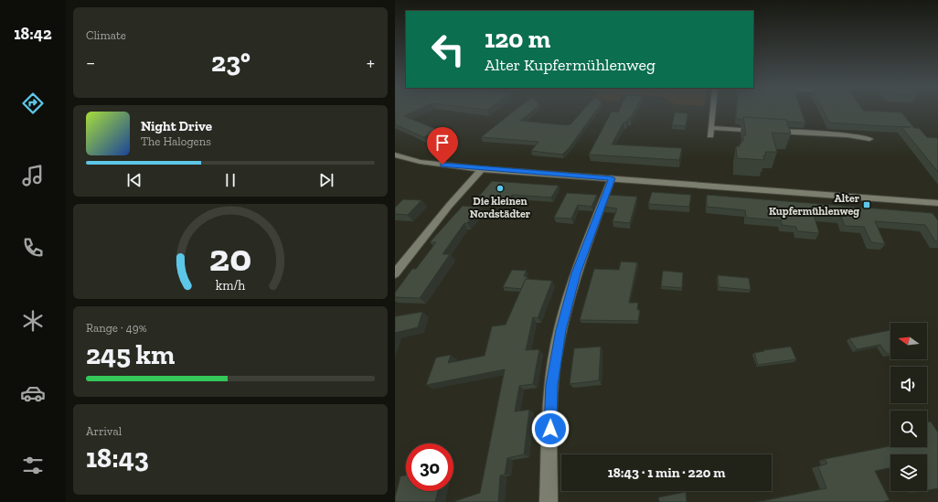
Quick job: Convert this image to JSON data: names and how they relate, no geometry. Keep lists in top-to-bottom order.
{
  "places": {
    "other": ["Die kleinen Nordstädter"],
    "transit": ["Alter Kupfermühlenweg"]
  },
  "north": "left",
  "page": {
    "tabs": "18:42",
    "tile": [
      "Climate",
      ["Range · 49%", "245 km"],
      ["Arrival", "18:43"]
    ],
    "turn": ["120 m", "Alter Kupfermühlenweg"],
    "heat": ["−", "23°", "+"],
    "song": ["Night Drive", "The Halogens"],
    "limit": "30",
    "trip": "18:43 · 1 min · 220 m",
    "gauge": ["20", "km/h"]
  }
}
